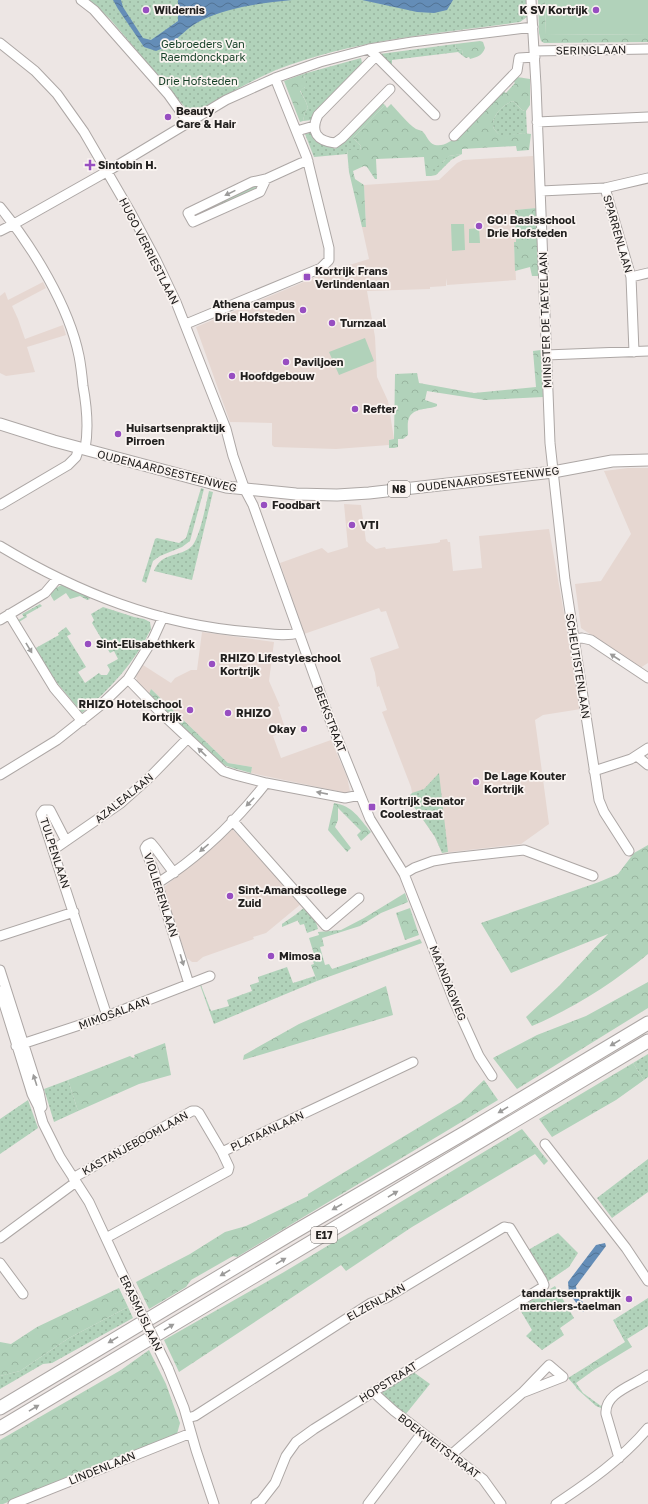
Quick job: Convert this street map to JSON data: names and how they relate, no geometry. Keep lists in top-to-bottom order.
{
  "streets": {
    "highway": ["E17"],
    "main road": ["OUDENAARDSESTEENWEG", "N8"],
    "street": [
      "SERINGLAAN",
      "SPARRENLAAN",
      "HUGO VERRIESTLAAN",
      "MINISTER DE TAEYELAAN",
      "SCHEUTISTENLAAN",
      "BEEKSTRAAT",
      "AZALEALAAN",
      "TULPENLAAN",
      "VIOLIERENLAAN",
      "MAANDAGWEG",
      "MIMOSALAAN",
      "PLATAANLAAN",
      "KASTANJEBOOMLAAN",
      "ELZENLAAN",
      "ERASMUSLAAN",
      "HOPSTRAAT",
      "BOEKWEITSTRAAT",
      "LINDENLAAN"
    ]
  },
  "crossings": [
    ["SERINGLAAN", "MINISTER DE TAEYELAAN"],
    ["HUGO VERRIESTLAAN", "OUDENAARDSESTEENWEG"],
    ["HUGO VERRIESTLAAN", "BEEKSTRAAT"],
    ["MINISTER DE TAEYELAAN", "OUDENAARDSESTEENWEG"],
    ["MINISTER DE TAEYELAAN", "SCHEUTISTENLAAN"],
    ["OUDENAARDSESTEENWEG", "SCHEUTISTENLAAN"],
    ["OUDENAARDSESTEENWEG", "BEEKSTRAAT"],
    ["BEEKSTRAAT", "MAANDAGWEG"],
    ["AZALEALAAN", "TULPENLAAN"],
    ["TULPENLAAN", "MIMOSALAAN"],
    ["VIOLIERENLAAN", "MIMOSALAAN"],
    ["MIMOSALAAN", "ERASMUSLAAN"],
    ["PLATAANLAAN", "KASTANJEBOOMLAAN"],
    ["PLATAANLAAN", "ERASMUSLAAN"],
    ["KASTANJEBOOMLAAN", "ERASMUSLAAN"],
    ["ELZENLAAN", "ERASMUSLAAN"],
    ["ELZENLAAN", "HOPSTRAAT"],
    ["ERASMUSLAAN", "LINDENLAAN"],
    ["HOPSTRAAT", "BOEKWEITSTRAAT"]
  ],
  "one_way": ["VIOLIERENLAAN"],
  "parks": ["Gebroeders Van Raemdonckpark", "Drie Hofsteden"],
  "places": {
    "other": [
      "Wildernis",
      "K SV Kortrijk",
      "Beauty Care & Hair",
      "GO! Basisschool Drie Hofsteden",
      "Athena campus Drie Hofsteden",
      "Turnzaal",
      "Paviljoen",
      "Hoofdgebouw",
      "Refter",
      "Huisartsenpraktijk Pirroen",
      "Foodbart",
      "VTI",
      "Sint-Elisabethkerk",
      "RHIZO Lifestyleschool Kortrijk",
      "RHIZO Hotelschool Kortrijk",
      "RHIZO",
      "Okay",
      "De Lage Kouter Kortrijk",
      "Sint-Amandscollege Zuid",
      "Mimosa",
      "tandartsenpraktijk merchiers-taelman"
    ],
    "health": ["Sintobin H."],
    "transit": ["Kortrijk Frans Verlindenlaan", "Kortrijk Senator Coolestraat"]
  }
}
